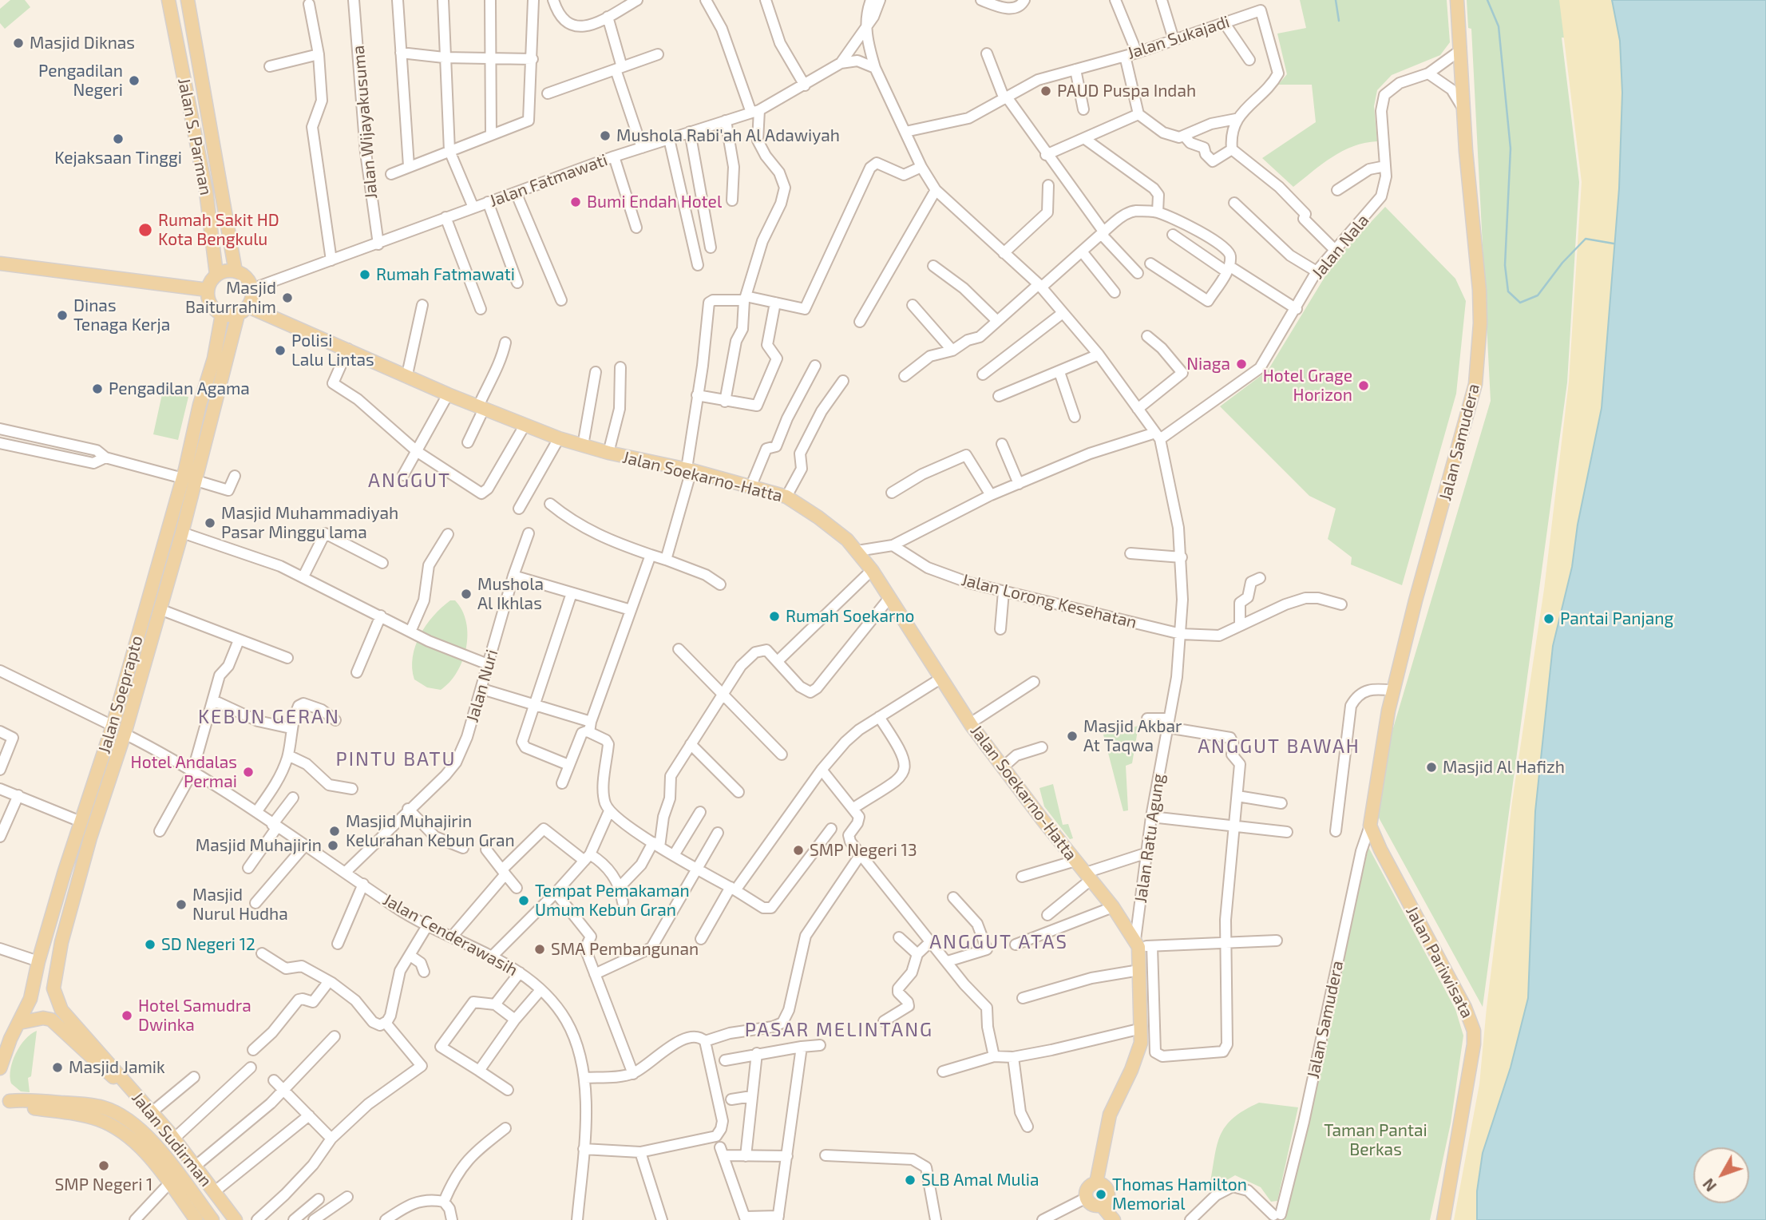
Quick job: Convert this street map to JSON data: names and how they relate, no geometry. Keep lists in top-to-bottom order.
{
  "streets": {
    "main road": [
      "Jalan S. Parman",
      "Jalan Samudera",
      "Jalan Soekarno-Hatta",
      "Jalan Soeprapto",
      "Jalan Pariwisata",
      "Jalan Sudirman"
    ],
    "street": [
      "Jalan Sukajadi",
      "Jalan Wijayakusuma",
      "Jalan Fatmawati",
      "Jalan Nala",
      "Jalan Lorong Kesehatan",
      "Jalan Nuri",
      "Jalan Ratu Agung",
      "Jalan Cenderawasih"
    ]
  },
  "crossings": [
    ["Jalan Wijayakusuma", "Jalan Fatmawati"],
    ["Jalan S. Parman", "Jalan Fatmawati"],
    ["Jalan S. Parman", "Jalan Soekarno-Hatta"],
    ["Jalan S. Parman", "Jalan Soeprapto"],
    ["Jalan Fatmawati", "Jalan Soekarno-Hatta"],
    ["Jalan Fatmawati", "Jalan Soeprapto"],
    ["Jalan Nala", "Jalan Samudera"],
    ["Jalan Nala", "Jalan Lorong Kesehatan"],
    ["Jalan Nala", "Jalan Ratu Agung"],
    ["Jalan Samudera", "Jalan Pariwisata"],
    ["Jalan Soekarno-Hatta", "Jalan Soeprapto"],
    ["Jalan Soekarno-Hatta", "Jalan Ratu Agung"],
    ["Jalan Lorong Kesehatan", "Jalan Ratu Agung"],
    ["Jalan Nuri", "Jalan Cenderawasih"],
    ["Jalan Soeprapto", "Jalan Cenderawasih"],
    ["Jalan Soeprapto", "Jalan Sudirman"]
  ],
  "districts": [
    "ANGGUT",
    "KEBUN GERAN",
    "ANGGUT BAWAH",
    "PINTU BATU",
    "ANGGUT ATAS",
    "PASAR MELINTANG"
  ],
  "parks": ["Taman Pantai Berkas"],
  "places": [
    "Masjid Diknas",
    "Pengadilan Negeri",
    "PAUD Puspa Indah",
    "Mushola Rabi'ah Al Adawiyah",
    "Kejaksaan Tinggi",
    "Bumi Endah Hotel",
    "Rumah Sakit HD Kota Bengkulu",
    "Rumah Fatmawati",
    "Masjid Baiturrahim",
    "Dinas Tenaga Kerja",
    "Polisi Lalu Lintas",
    "Niaga",
    "Hotel Grage Horizon",
    "Pengadilan Agama",
    "Masjid Muhammadiyah Pasar Minggu lama",
    "Mushola Al Ikhlas",
    "Rumah Soekarno",
    "Pantai Panjang",
    "Masjid Akbar At Taqwa",
    "Masjid Al Hafizh",
    "Hotel Andalas Permai",
    "Masjid Muhajirin Kelurahan Kebun Gran",
    "Masjid Muhajirin",
    "SMP Negeri 13",
    "Tempat Pemakaman Umum Kebun Gran",
    "Masjid Nurul Hudha",
    "SD Negeri 12",
    "SMA Pembangunan",
    "Hotel Samudra Dwinka",
    "Masjid Jamik",
    "SMP Negeri 1",
    "SLB Amal Mulia",
    "Thomas Hamilton Memorial"
  ],
  "north": "bottom left"
}
